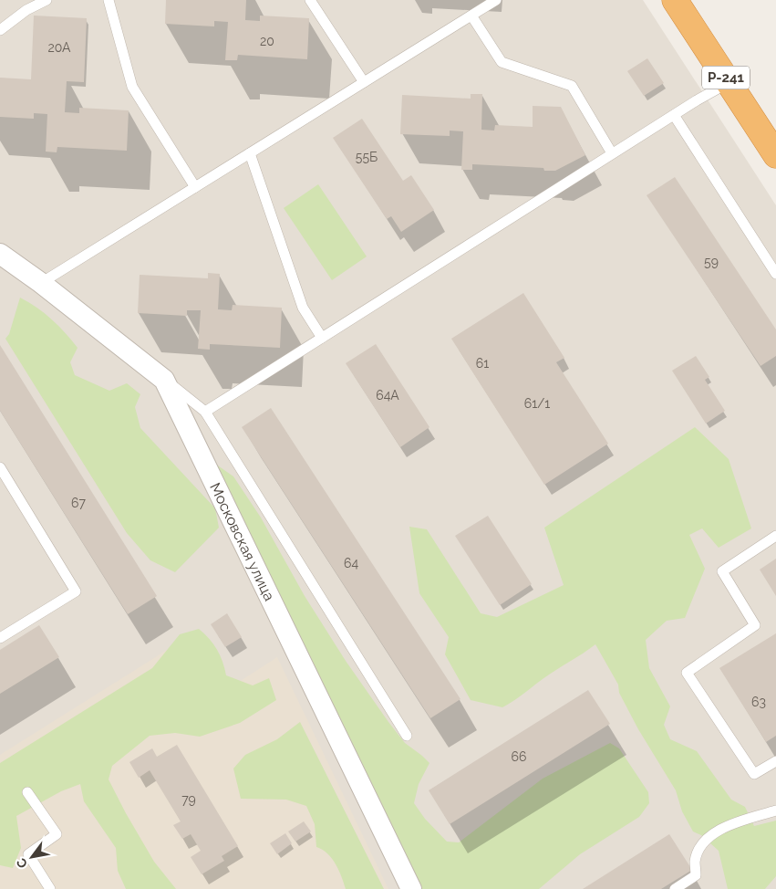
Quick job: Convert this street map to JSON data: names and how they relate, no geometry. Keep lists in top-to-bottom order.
{
  "streets": {
    "highway": ["Р-241"],
    "street": ["Московская улица"]
  },
  "house_numbers": [
    "20",
    "20А",
    "55Б",
    "59",
    "61",
    "64А",
    "61/1",
    "67",
    "64",
    "63",
    "66",
    "79"
  ],
  "north": "bottom left"
}
